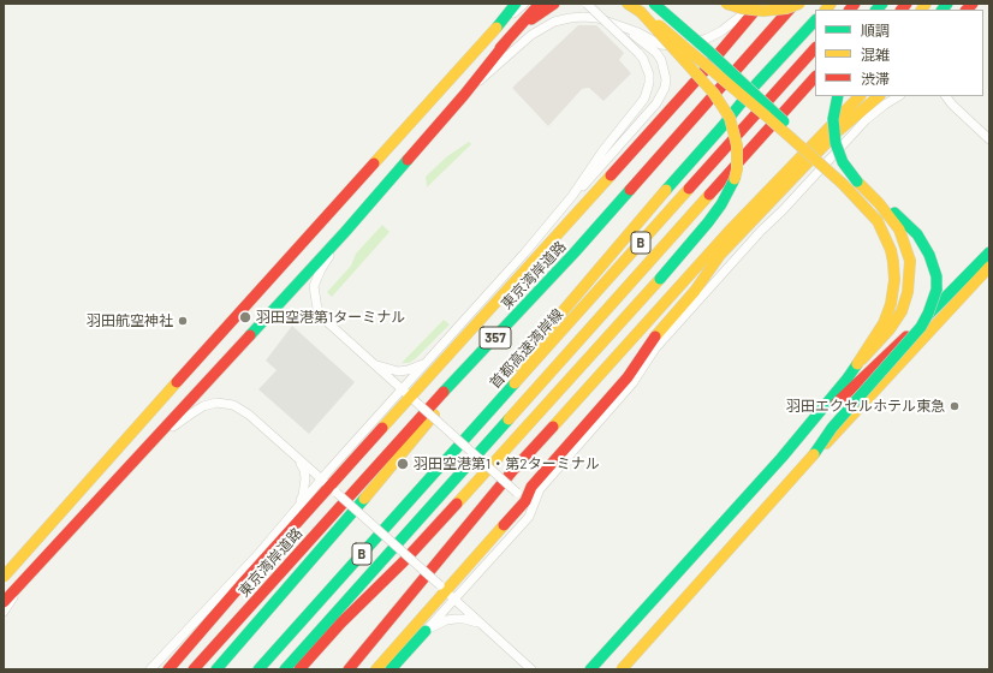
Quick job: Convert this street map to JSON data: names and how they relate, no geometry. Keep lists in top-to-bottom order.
{
  "streets": {
    "main road": [
      "B",
      "東京湾岸道路",
      "357",
      "首都高速湾岸線"
    ]
  },
  "places": [
    "羽田空港第1ターミナル",
    "羽田航空神社",
    "羽田エクセルホテル東急",
    "羽田空港第1・第2ターミナル"
  ],
  "legend": ["順調", "混雑", "渋滞"]
}
